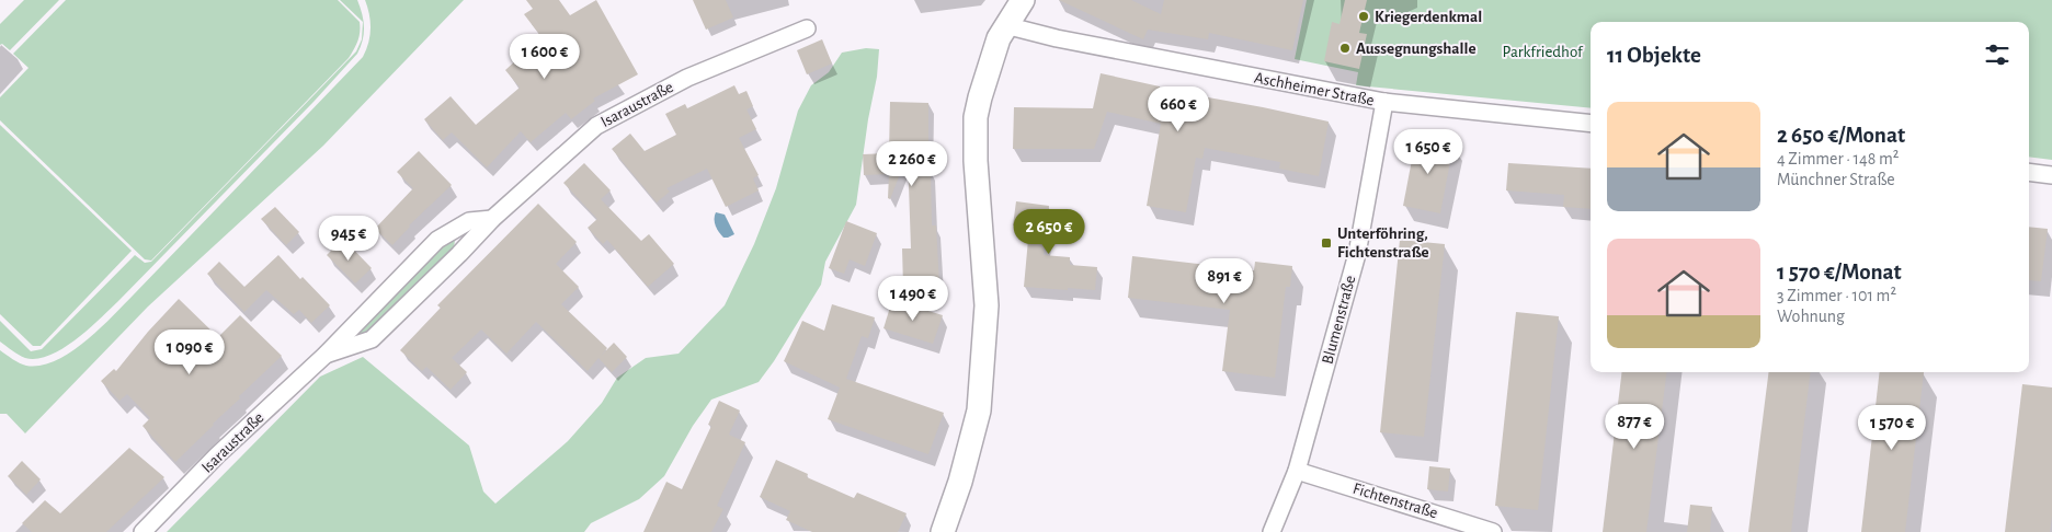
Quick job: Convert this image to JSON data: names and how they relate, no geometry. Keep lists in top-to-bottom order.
{
  "streets": {
    "street": [
      "Aschheimer Straße",
      "Isaraustraße",
      "Blumenstraße",
      "Fichtenstraße"
    ]
  },
  "crossings": [
    ["Aschheimer Straße", "Blumenstraße"],
    ["Blumenstraße", "Fichtenstraße"]
  ],
  "parks": ["Parkfriedhof"],
  "places": {
    "other": ["Kriegerdenkmal", "Aussegnungshalle"],
    "transit": ["Unterföhring, Fichtenstraße"]
  },
  "page": {
    "heading": "11 Objekte",
    "price": [
      "1 600 €",
      "660 €",
      "1 650 €",
      "2 260 €",
      "2 650 €",
      "945 €",
      "891 €",
      "1 490 €",
      "1 090 €",
      "877 €",
      "1 570 €"
    ],
    "list": [
      {
        "name": "2 650 €/Monat",
        "note": "4 Zimmer · 148 m² · Münchner Straße"
      },
      {
        "name": "1 570 €/Monat",
        "note": "3 Zimmer · 101 m² · Wohnung"
      }
    ]
  }
}
